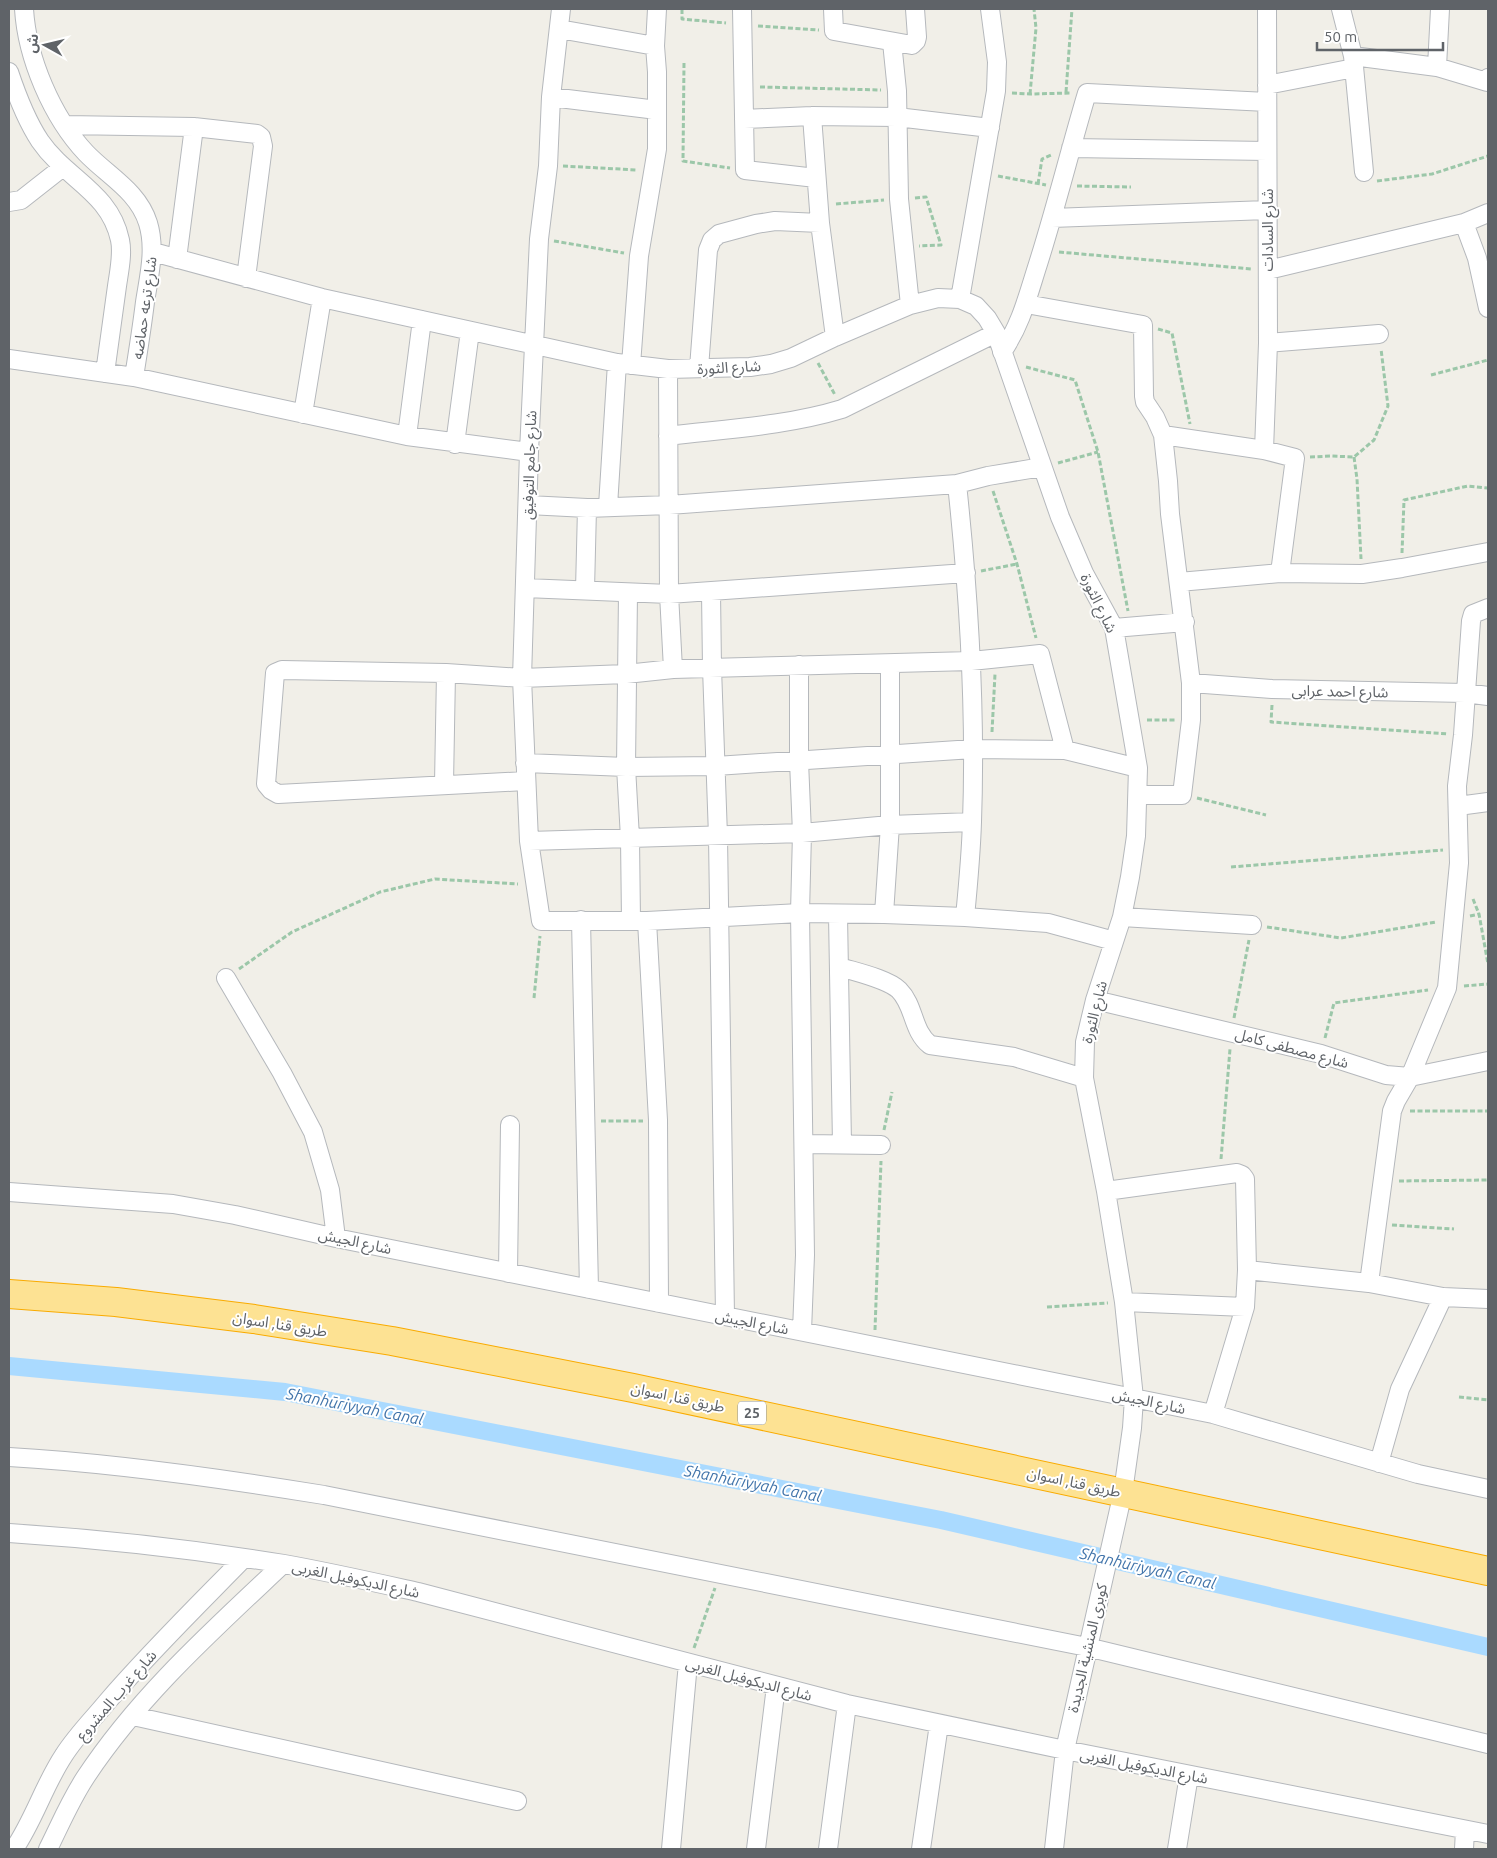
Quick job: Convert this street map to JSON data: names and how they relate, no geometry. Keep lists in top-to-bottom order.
{
  "streets": {
    "highway": ["طريق قنا, اسوان", "25"],
    "street": [
      "شارع السادات",
      "شارع ترعه حماضه",
      "شارع الثورة",
      "شارع جامع التوفيق",
      "شارع احمد عرابى",
      "شارع مصطفى كامل",
      "شارع الجيش",
      "شارع الديكوفيل الغربى",
      "كوبرى المنشية الجديدة",
      "شارع غرب المشروع"
    ]
  },
  "crossings": [
    ["شارع ترعه حماضه", "شارع الثورة"],
    ["شارع الثورة", "شارع جامع التوفيق"],
    ["شارع الثورة", "شارع مصطفى كامل"],
    ["شارع الثورة", "شارع الجيش"],
    ["شارع الثورة", "كوبرى المنشية الجديدة"],
    ["شارع الجيش", "كوبرى المنشية الجديدة"],
    ["طريق قنا, اسوان", "كوبرى المنشية الجديدة"],
    ["شارع الديكوفيل الغربى", "كوبرى المنشية الجديدة"],
    ["شارع الديكوفيل الغربى", "شارع غرب المشروع"]
  ],
  "water": ["Shanhūriyyah Canal"],
  "scale_bar": "50 m",
  "north": "left"
}
